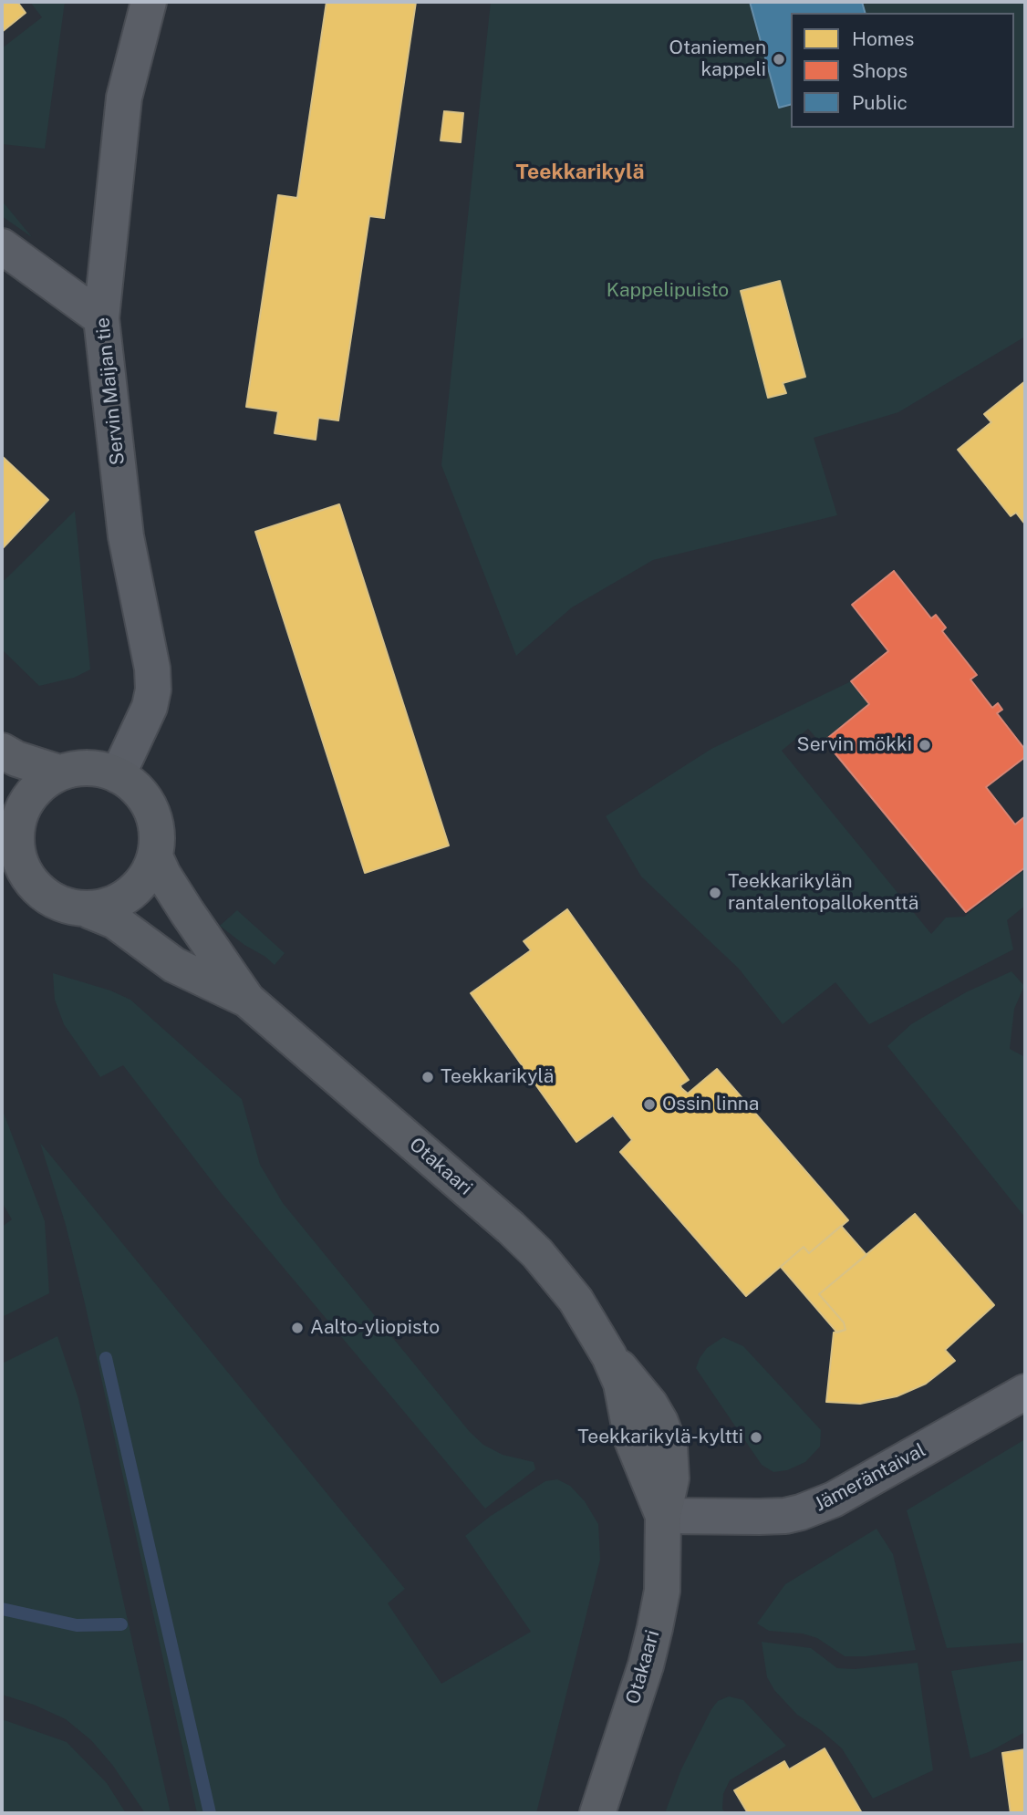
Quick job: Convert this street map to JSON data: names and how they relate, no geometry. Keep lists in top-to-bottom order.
{
  "streets": {
    "street": ["Servin Maijan tie", "Otakaari", "Jämeräntaival"]
  },
  "crossings": [
    ["Servin Maijan tie", "Otakaari"],
    ["Otakaari", "Jämeräntaival"]
  ],
  "districts": ["Teekkarikylä"],
  "parks": ["Kappelipuisto"],
  "places": [
    "Otaniemen kappeli",
    "Servin mökki",
    "Teekkarikylän rantalentopallokenttä",
    "Teekkarikylä",
    "Ossin linna",
    "Aalto-yliopisto",
    "Teekkarikylä-kyltti"
  ],
  "legend": ["Homes", "Shops", "Public"]
}
